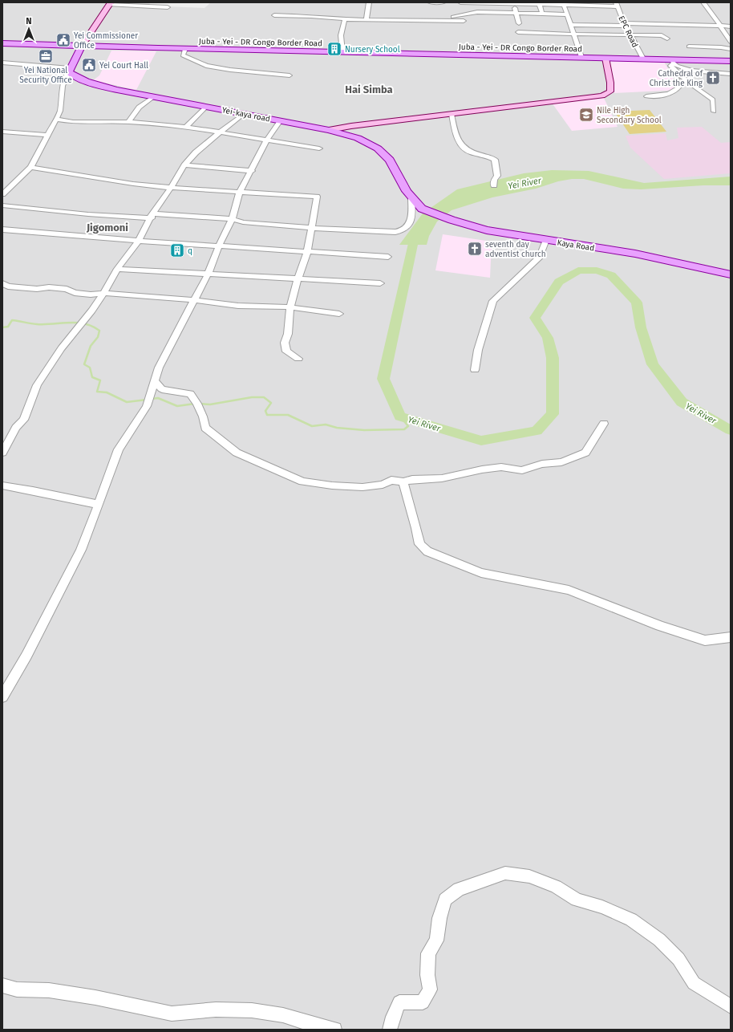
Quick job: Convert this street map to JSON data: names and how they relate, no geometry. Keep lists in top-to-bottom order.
{
  "streets": {
    "main road": ["Juba - Yei - DR Congo Border Road", "Yei-kaya road", "Kaya Road"],
    "street": ["EPC Road"]
  },
  "crossings": [
    ["EPC Road", "Juba - Yei - DR Congo Border Road"],
    ["Yei-kaya road", "Kaya Road"]
  ],
  "districts": ["Hai Simba", "Jigomoni"],
  "water": ["Yei River"],
  "places": {
    "public building": ["Yei Commissioner Office", "Yei Court Hall"],
    "building": ["Nursery School", "q"],
    "office": ["Yei National Security Office"],
    "church": ["Cathedral of Christ the King", "seventh day adventist church"],
    "school or university": ["Nile High Secondary School"]
  },
  "north": "top"
}
